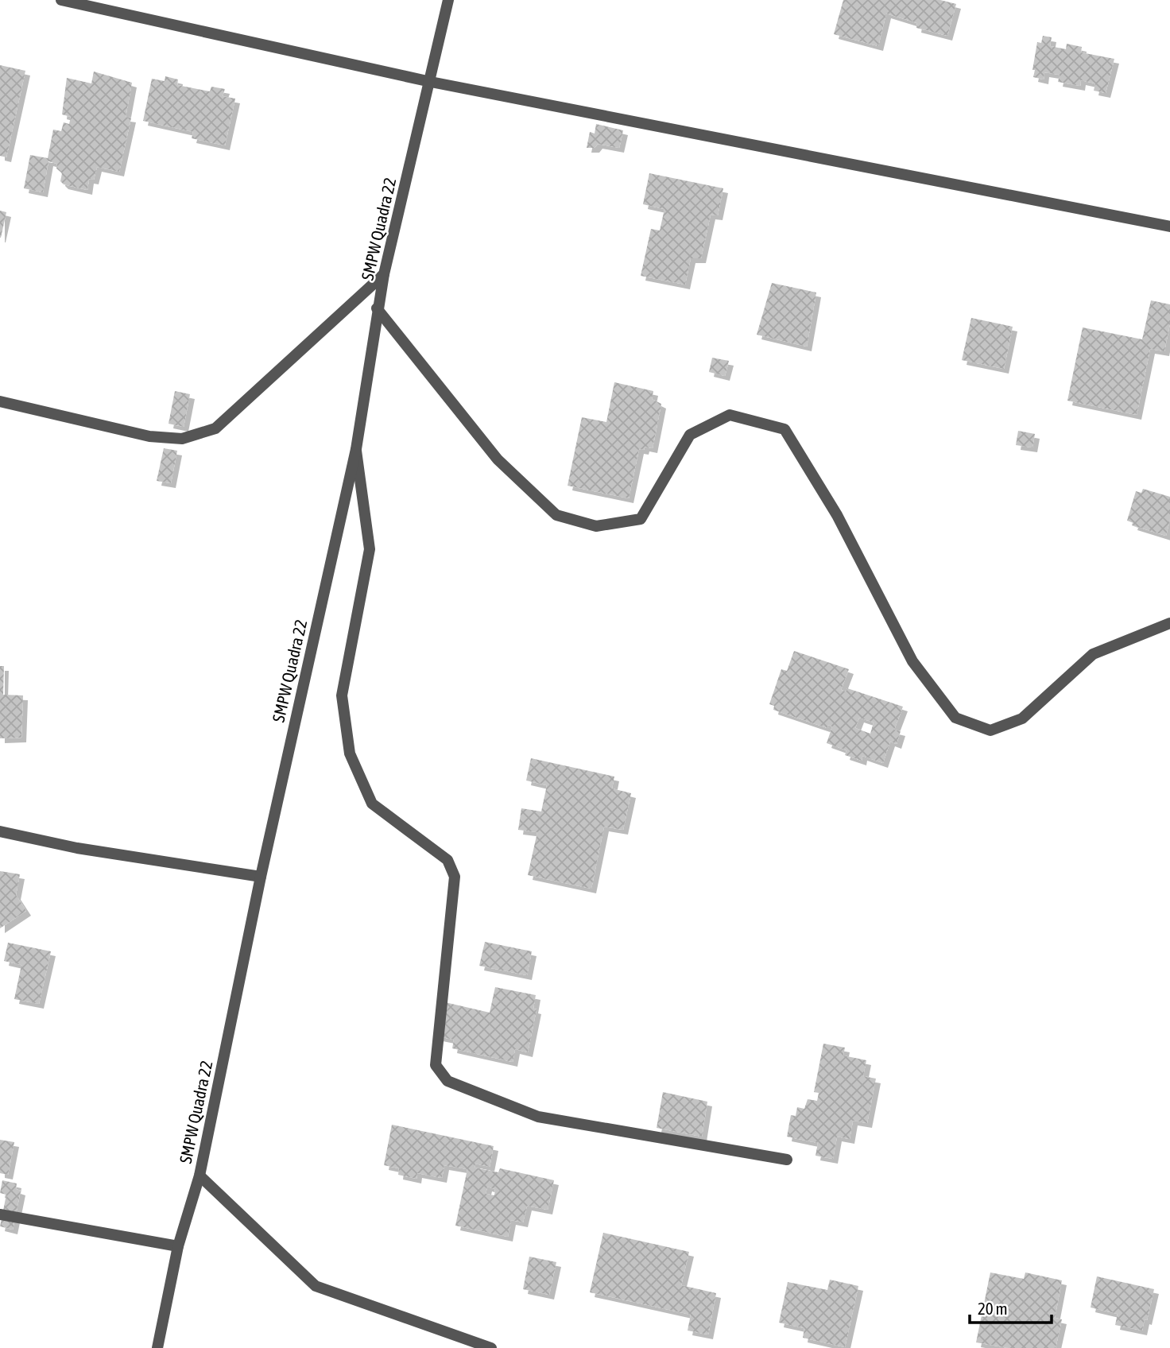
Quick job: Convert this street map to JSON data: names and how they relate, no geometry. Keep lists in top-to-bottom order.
{
  "streets": {
    "street": ["SMPW Quadra 22"]
  },
  "scale_bar": "20 m"
}
